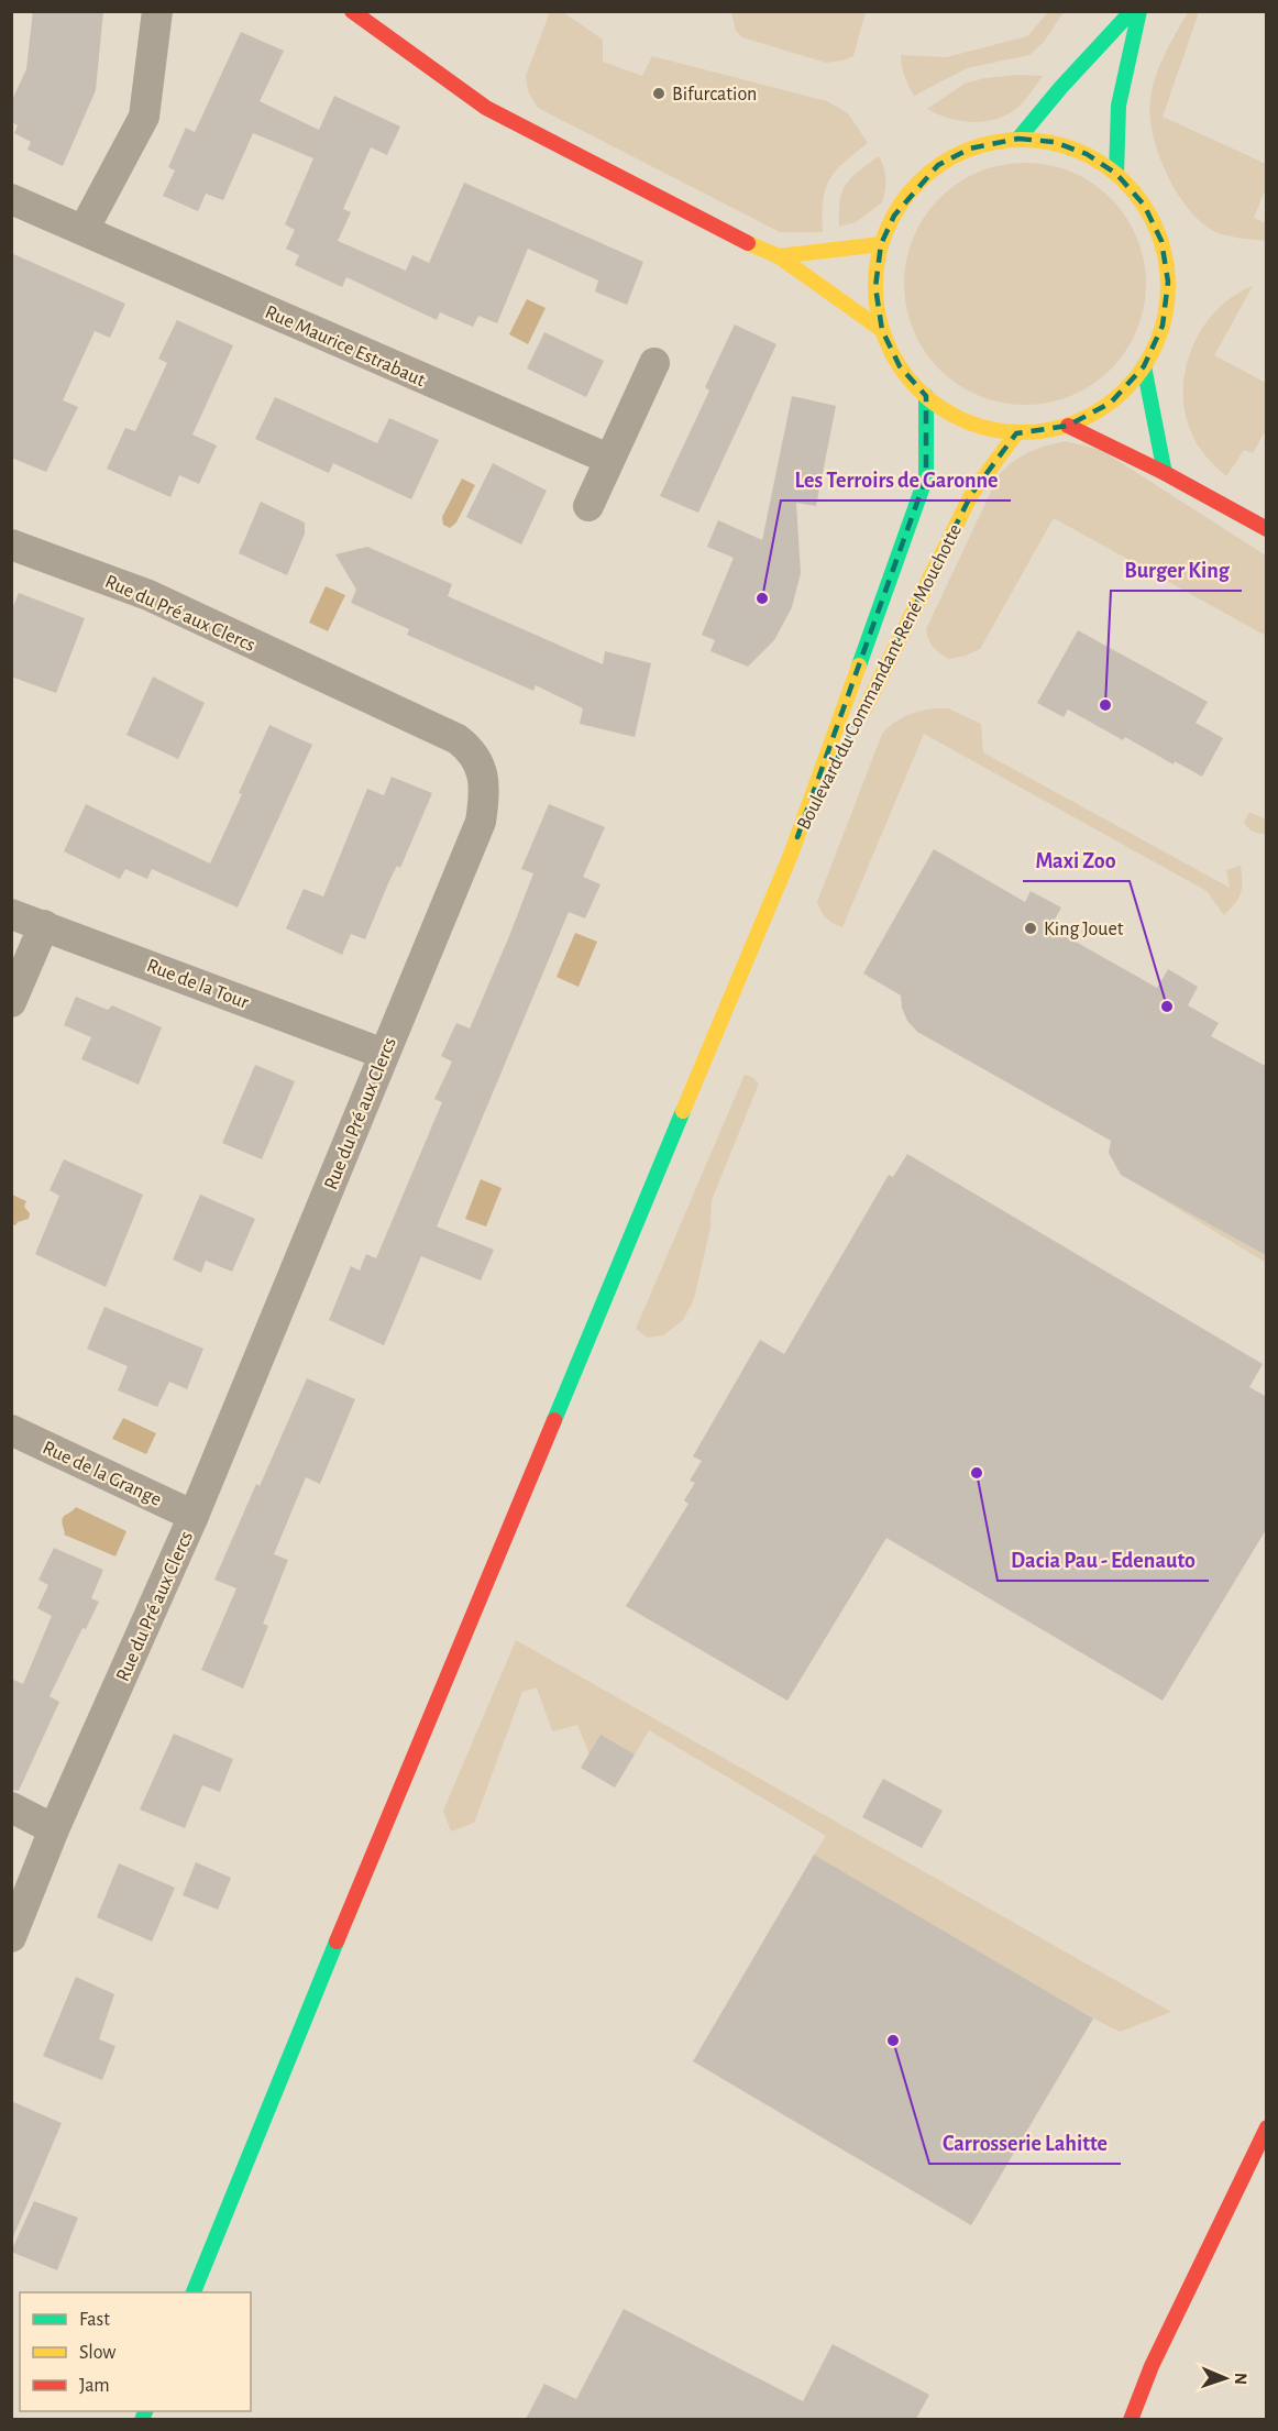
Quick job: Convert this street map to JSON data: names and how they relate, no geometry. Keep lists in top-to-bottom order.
{
  "streets": {
    "main road": ["Boulevard du Commandant René Mouchotte"],
    "street": [
      "Rue Maurice Estrabaut",
      "Rue du Pré aux Clercs",
      "Rue de la Tour",
      "Rue de la Grange"
    ]
  },
  "crossings": [
    ["Rue du Pré aux Clercs", "Rue de la Tour"],
    ["Rue du Pré aux Clercs", "Rue de la Grange"]
  ],
  "places": [
    "Bifurcation",
    "Les Terroirs de Garonne",
    "Burger King",
    "King Jouet",
    "Maxi Zoo",
    "Dacia Pau - Edenauto",
    "Carrosserie Lahitte"
  ],
  "legend": ["Fast", "Slow", "Jam"],
  "north": "right"
}
